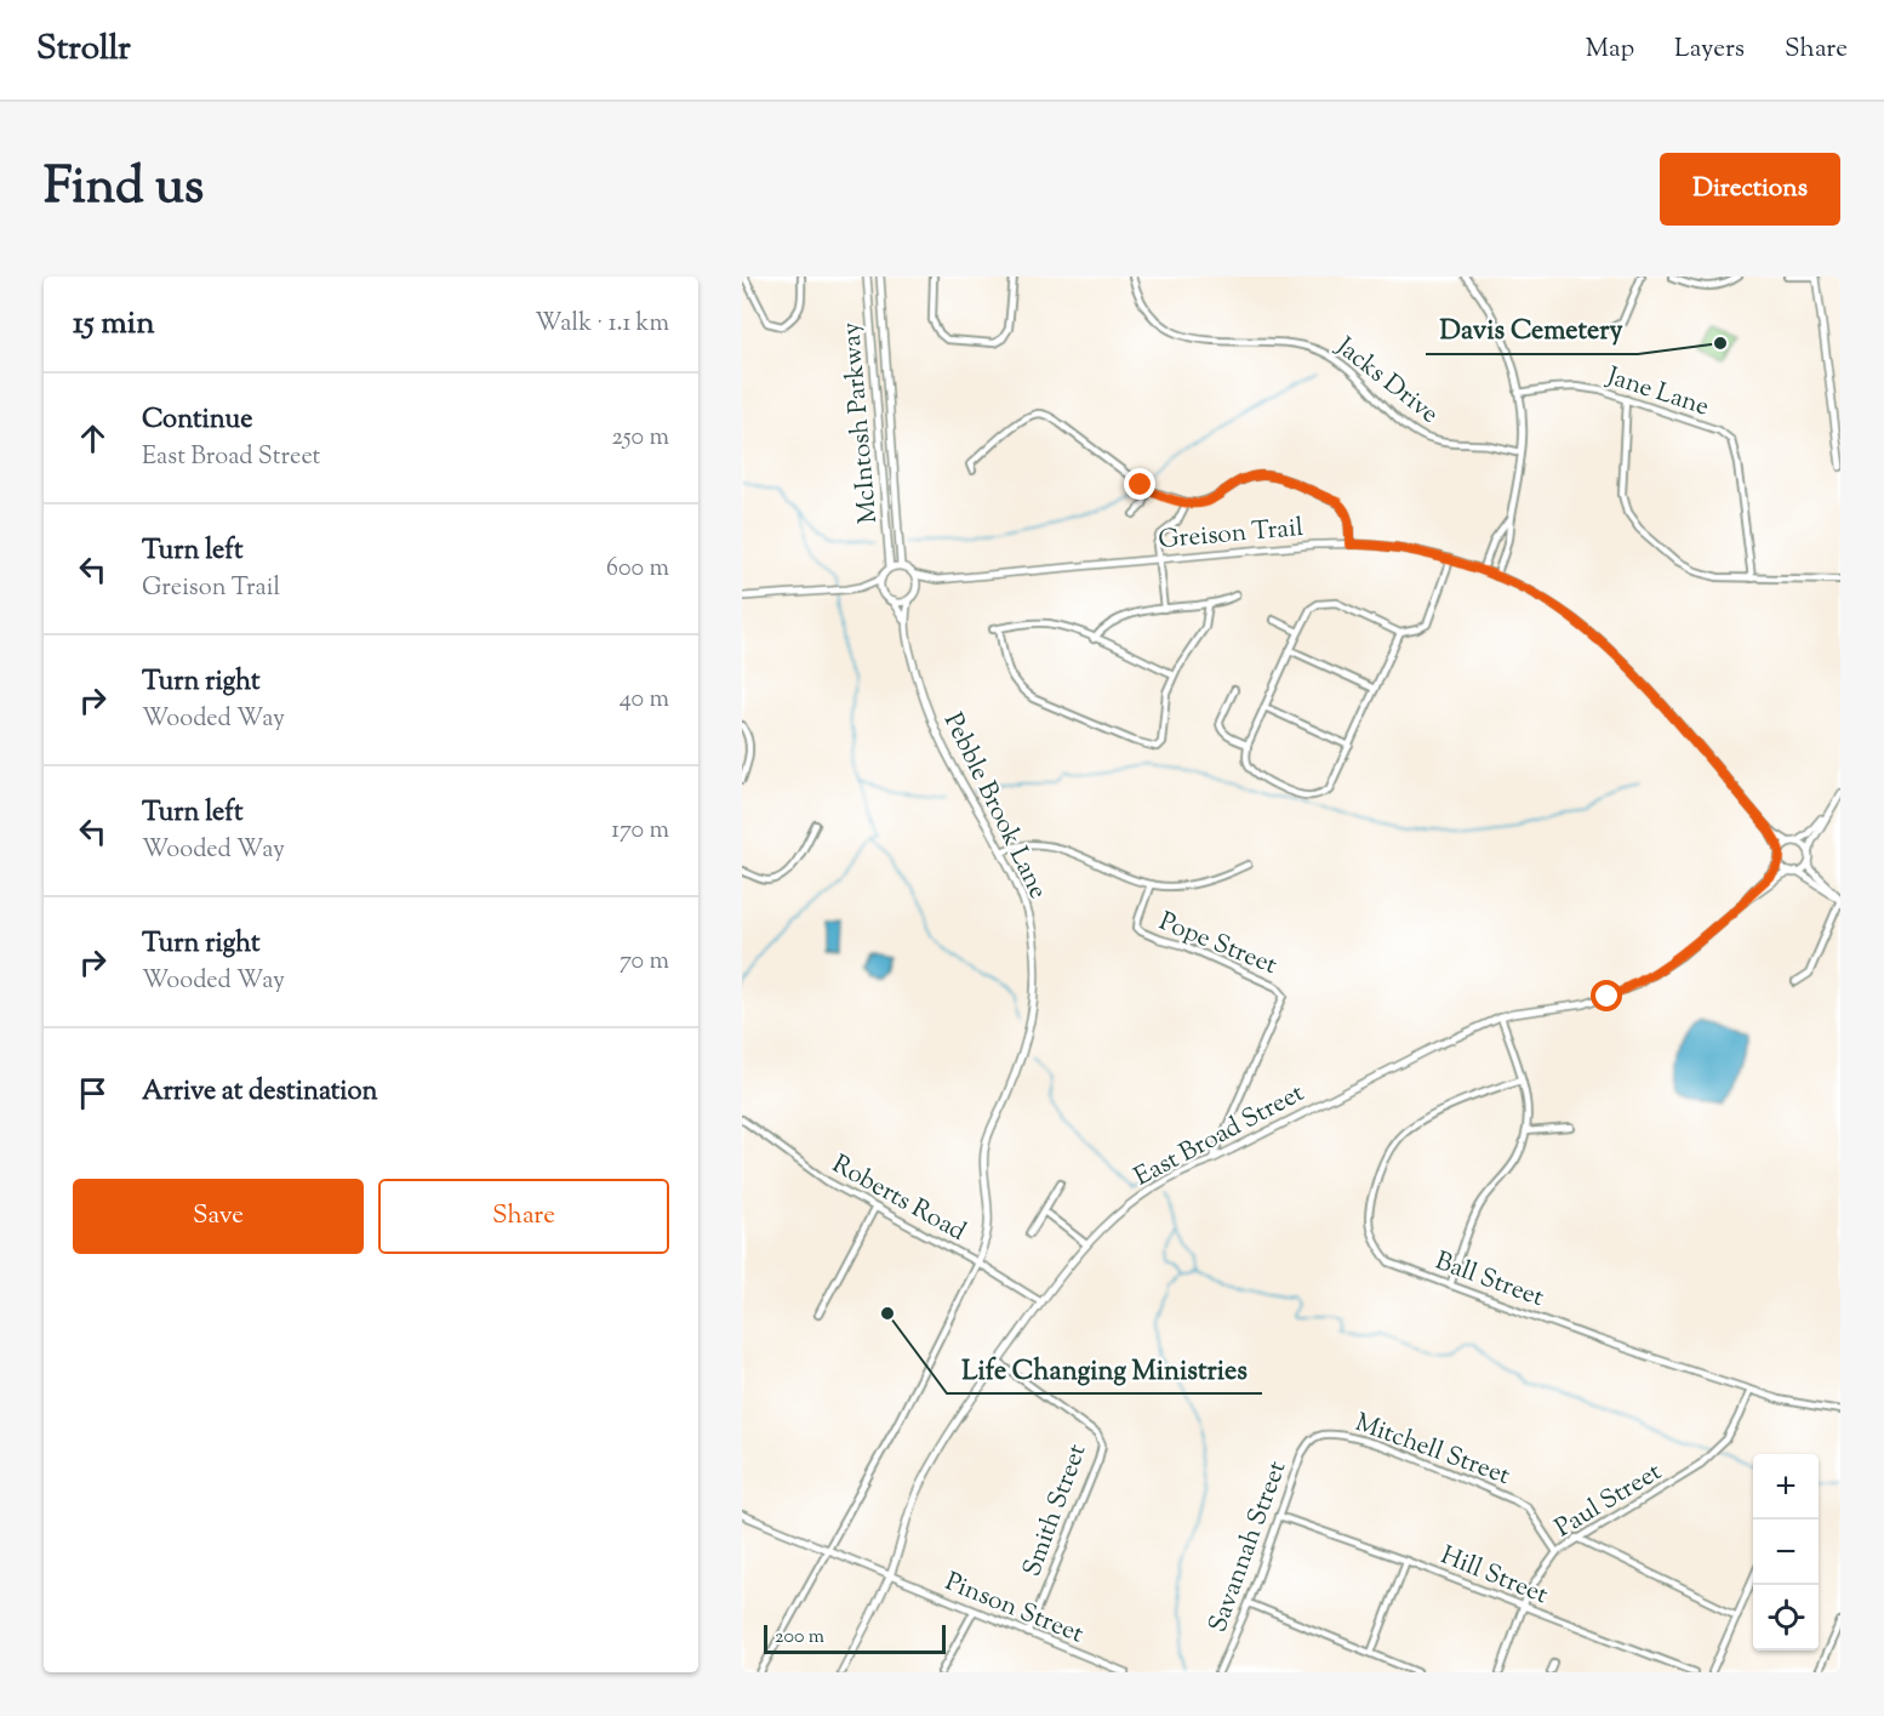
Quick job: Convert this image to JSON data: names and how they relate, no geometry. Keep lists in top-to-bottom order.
{
  "streets": {
    "street": [
      "Jacks Drive",
      "Jane Lane",
      "McIntosh Parkway",
      "Greison Trail",
      "Pebble Brook Lane",
      "Pope Street",
      "East Broad Street",
      "Roberts Road",
      "Ball Street",
      "Mitchell Street",
      "Paul Street",
      "Smith Street",
      "Savannah Street",
      "Hill Street",
      "Pinson Street"
    ]
  },
  "crossings": [
    ["McIntosh Parkway", "Greison Trail"],
    ["McIntosh Parkway", "Pebble Brook Lane"],
    ["Greison Trail", "Pebble Brook Lane"],
    ["Greison Trail", "East Broad Street"],
    ["Pebble Brook Lane", "Roberts Road"],
    ["Pope Street", "East Broad Street"],
    ["East Broad Street", "Roberts Road"],
    ["East Broad Street", "Smith Street"],
    ["East Broad Street", "Pinson Street"],
    ["Ball Street", "Paul Street"],
    ["Mitchell Street", "Paul Street"],
    ["Mitchell Street", "Savannah Street"],
    ["Paul Street", "Hill Street"],
    ["Smith Street", "Pinson Street"],
    ["Savannah Street", "Hill Street"]
  ],
  "places": ["Davis Cemetery", "Life Changing Ministries"],
  "scale_bar": "200 m",
  "page": {
    "header": "Strollr",
    "nav": ["Map", "Layers", "Share"],
    "title": "Find us",
    "buttons": [
      "Directions",
      ["Save", "Share"]
    ],
    "heading": ["15 min", "Walk · 1.1 km"],
    "list": [
      ["Continue", "East Broad Street", "250 m"],
      ["Turn left", "Greison Trail", "600 m"],
      ["Turn right", "Wooded Way", "40 m"],
      ["Turn left", "Wooded Way", "170 m"],
      ["Turn right", "Wooded Way", "70 m"],
      "Arrive at destination"
    ],
    "map_buttons": ["+", "−"],
    "scale": "200 m"
  }
}
